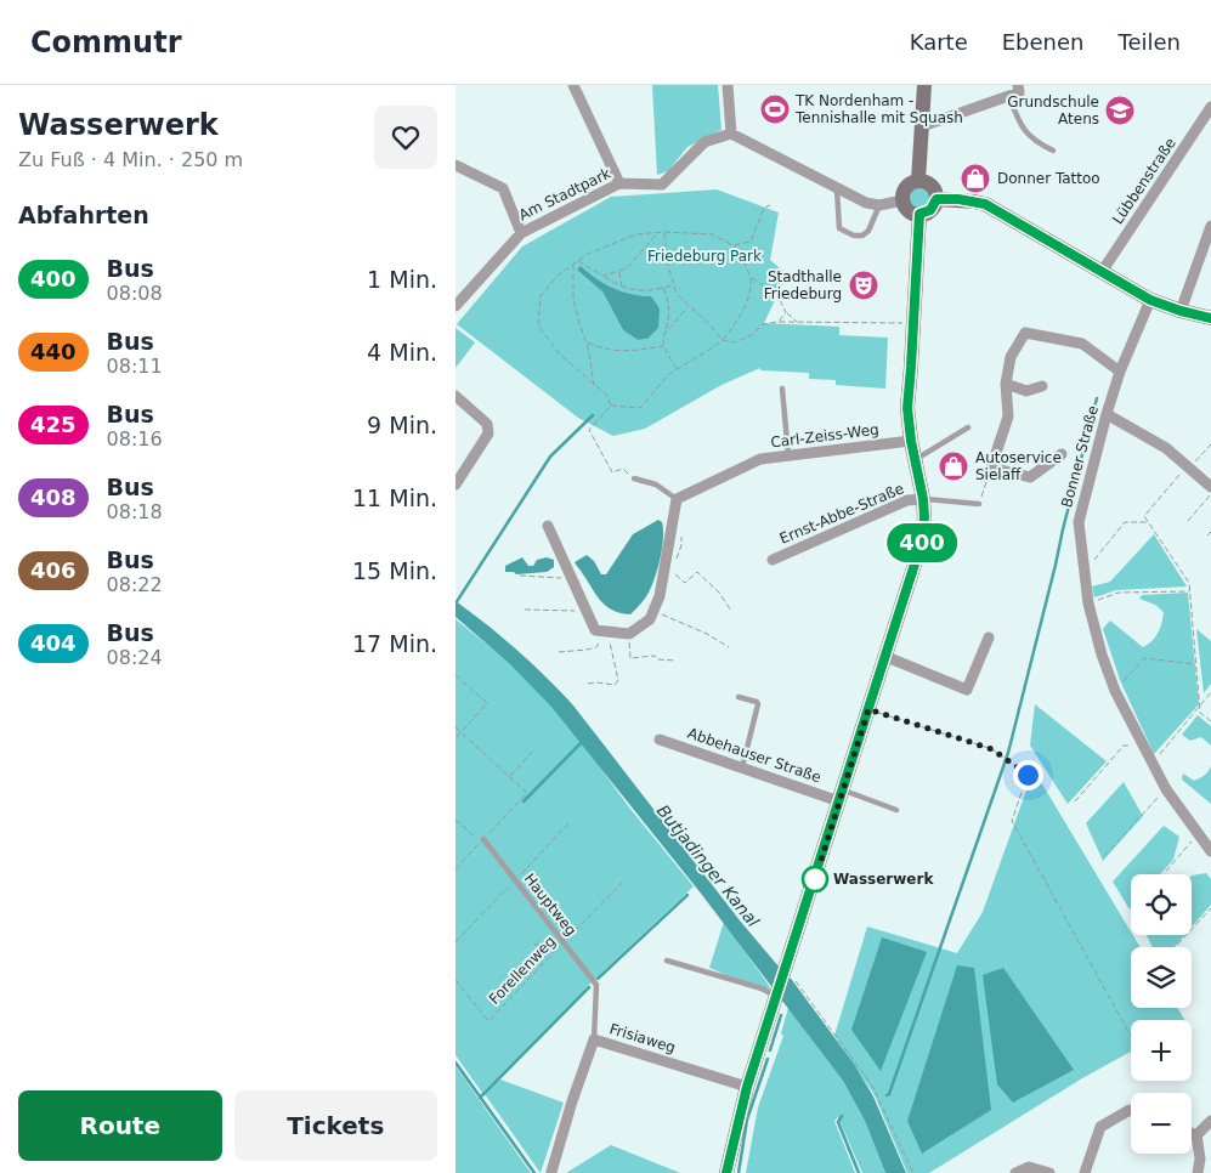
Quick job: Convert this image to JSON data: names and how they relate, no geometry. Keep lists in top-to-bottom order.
{
  "streets": {
    "street": [
      "Lübbenstraße",
      "Am Stadtpark",
      "Carl-Zeiss-Weg",
      "Bonner Straße",
      "Ernst-Abbe-Straße",
      "Abbehauser Straße",
      "Frisiaweg"
    ],
    "lane": ["Hauptweg"],
    "path": ["Forellenweg"]
  },
  "crossings": [
    ["Hauptweg", "Forellenweg"],
    ["Hauptweg", "Frisiaweg"]
  ],
  "water": ["Butjadinger Kanal"],
  "parks": ["Friedeburg Park"],
  "places": {
    "sports": ["TK Nordenham - Tennishalle mit Squash"],
    "school or university": ["Grundschule Atens"],
    "shop": ["Donner Tattoo", "Autoservice Sielaff"],
    "theatre": ["Stadthalle Friedeburg"],
    "other": ["Wasserwerk"]
  },
  "lines": ["bus line 400"],
  "page": {
    "header": "Commutr",
    "nav": ["Karte", "Ebenen", "Teilen"],
    "heading": [
      ["Wasserwerk", "Zu Fuß · 4 Min. · 250 m"],
      "Abfahrten"
    ],
    "on_map": "400",
    "list": [
      {
        "mark": "400",
        "name": "Bus",
        "note": "08:08",
        "value": "1 Min."
      },
      {
        "mark": "440",
        "name": "Bus",
        "note": "08:11",
        "value": "4 Min."
      },
      {
        "mark": "425",
        "name": "Bus",
        "note": "08:16",
        "value": "9 Min."
      },
      {
        "mark": "408",
        "name": "Bus",
        "note": "08:18",
        "value": "11 Min."
      },
      {
        "mark": "406",
        "name": "Bus",
        "note": "08:22",
        "value": "15 Min."
      },
      {
        "mark": "404",
        "name": "Bus",
        "note": "08:24",
        "value": "17 Min."
      }
    ],
    "map_buttons": ["+", "−"],
    "buttons": ["Route", "Tickets"]
  }
}
